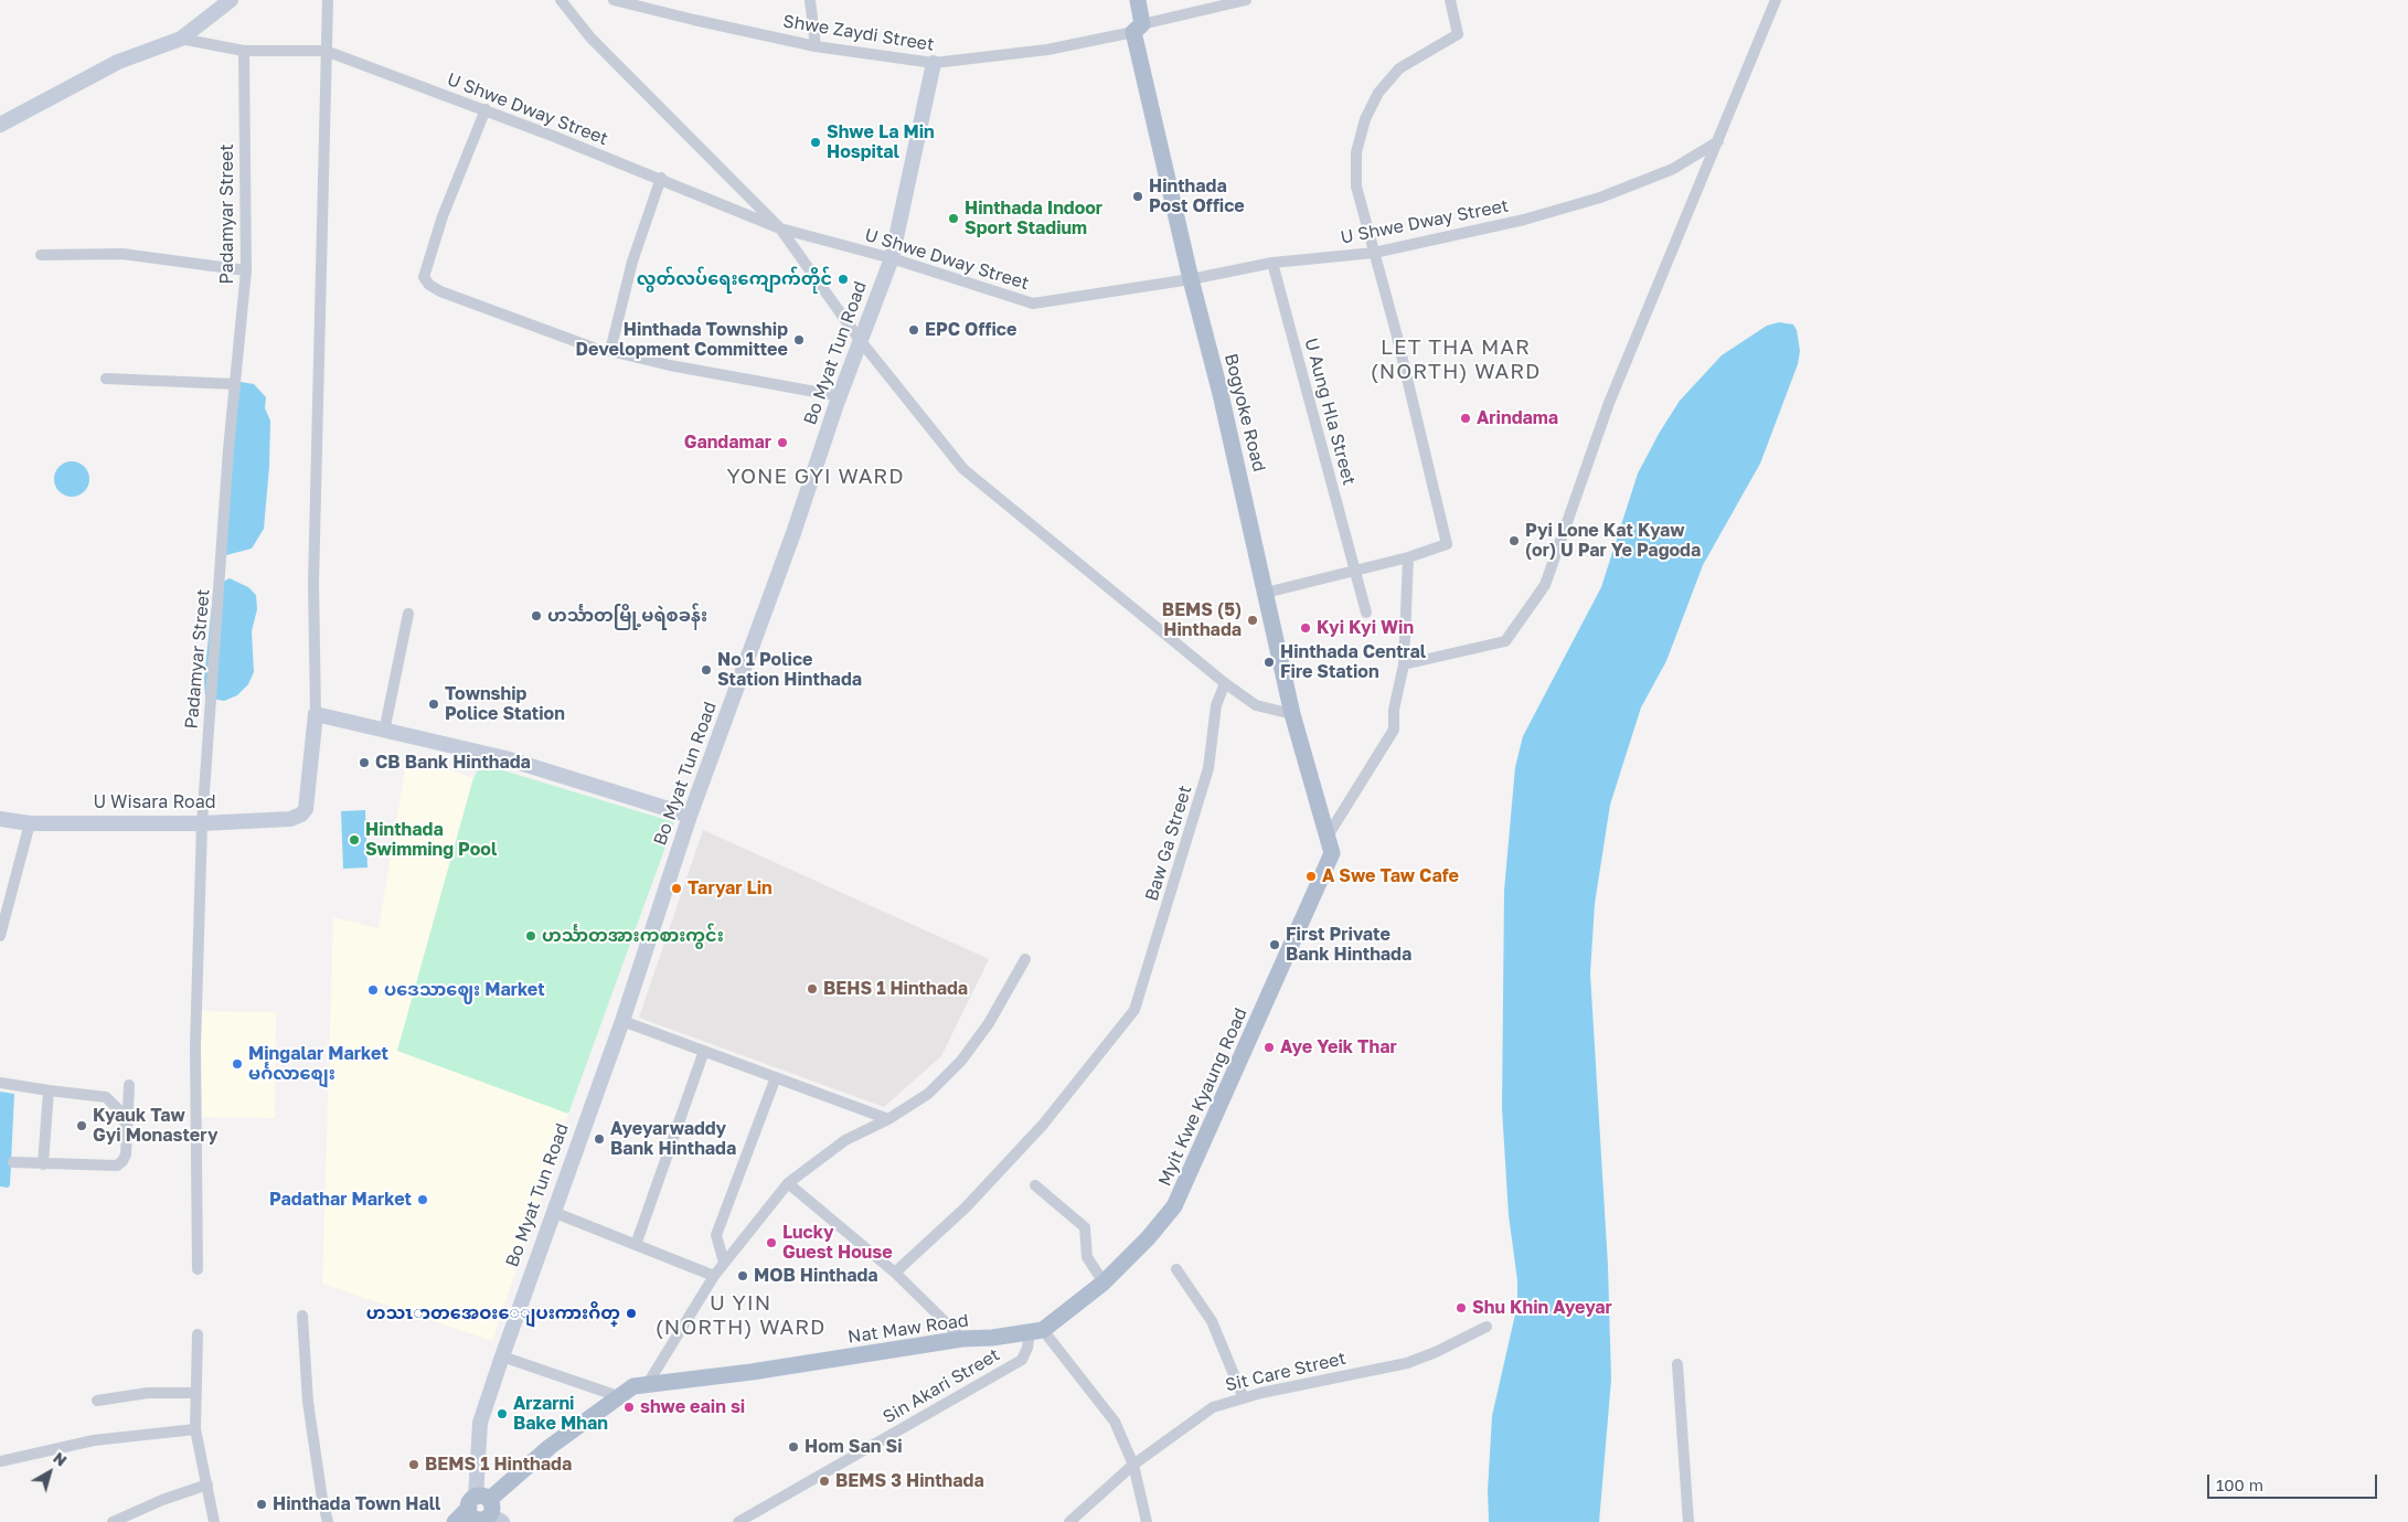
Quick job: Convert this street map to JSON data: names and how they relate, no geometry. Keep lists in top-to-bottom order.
{
  "streets": {
    "main road": ["Bogyoke Road", "Myit Kwe Kyaung Road", "Nat Maw Road"],
    "street": [
      "Shwe Zaydi Street",
      "U Shwe Dway Street",
      "Padamyar Street",
      "Bo Myat Tun Road",
      "U Aung Hla Street",
      "U Wisara Road",
      "Baw Ga Street",
      "Sit Care Street",
      "Sin Akari Street"
    ]
  },
  "crossings": [
    ["Shwe Zaydi Street", "Bo Myat Tun Road"],
    ["Shwe Zaydi Street", "Bogyoke Road"],
    ["U Shwe Dway Street", "Padamyar Street"],
    ["U Shwe Dway Street", "Bo Myat Tun Road"],
    ["U Shwe Dway Street", "U Aung Hla Street"],
    ["U Shwe Dway Street", "Bogyoke Road"],
    ["Padamyar Street", "U Wisara Road"],
    ["Bo Myat Tun Road", "Nat Maw Road"],
    ["Bogyoke Road", "Myit Kwe Kyaung Road"],
    ["Myit Kwe Kyaung Road", "Nat Maw Road"],
    ["Myit Kwe Kyaung Road", "Sin Akari Street"],
    ["Nat Maw Road", "Sin Akari Street"]
  ],
  "districts": ["LET THA MAR (NORTH) WARD", "YONE GYI WARD", "U YIN (NORTH) WARD"],
  "places": [
    "Shwe La Min Hospital",
    "Hinthada Post Office",
    "Hinthada Indoor Sport Stadium",
    "လွတ်လပ်ရေးကျောက်တိုင်",
    "EPC Office",
    "Hinthada Township Development Committee",
    "Arindama",
    "Gandamar",
    "Pyi Lone Kat Kyaw (or) U Par Ye Pagoda",
    "ဟင်္သာတမြို့မရဲစခန်း",
    "BEMS (5) Hinthada",
    "Kyi Kyi Win",
    "Hinthada Central Fire Station",
    "No 1 Police Station Hinthada",
    "Township Police Station",
    "CB Bank Hinthada",
    "Hinthada Swimming Pool",
    "A Swe Taw Cafe",
    "Taryar Lin",
    "ဟင်္သာတအားကစားကွင်း",
    "First Private Bank Hinthada",
    "BEHS 1 Hinthada",
    "ပဒေသာဈေး Market",
    "Aye Yeik Thar",
    "Mingalar Market မင်္ဂလာစျေး",
    "Kyauk Taw Gyi Monastery",
    "Ayeyarwaddy Bank Hinthada",
    "Padathar Market",
    "Lucky Guest House",
    "MOB Hinthada",
    "Shu Khin Ayeyar",
    "ဟသၤာတအေဝးေျပးကားဂိတ္",
    "shwe eain si",
    "Arzarni Bake Mhan",
    "Hom San Si",
    "BEMS 1 Hinthada",
    "BEMS 3 Hinthada",
    "Hinthada Town Hall"
  ],
  "scale_bar": "100 m",
  "north": "top right"
}
